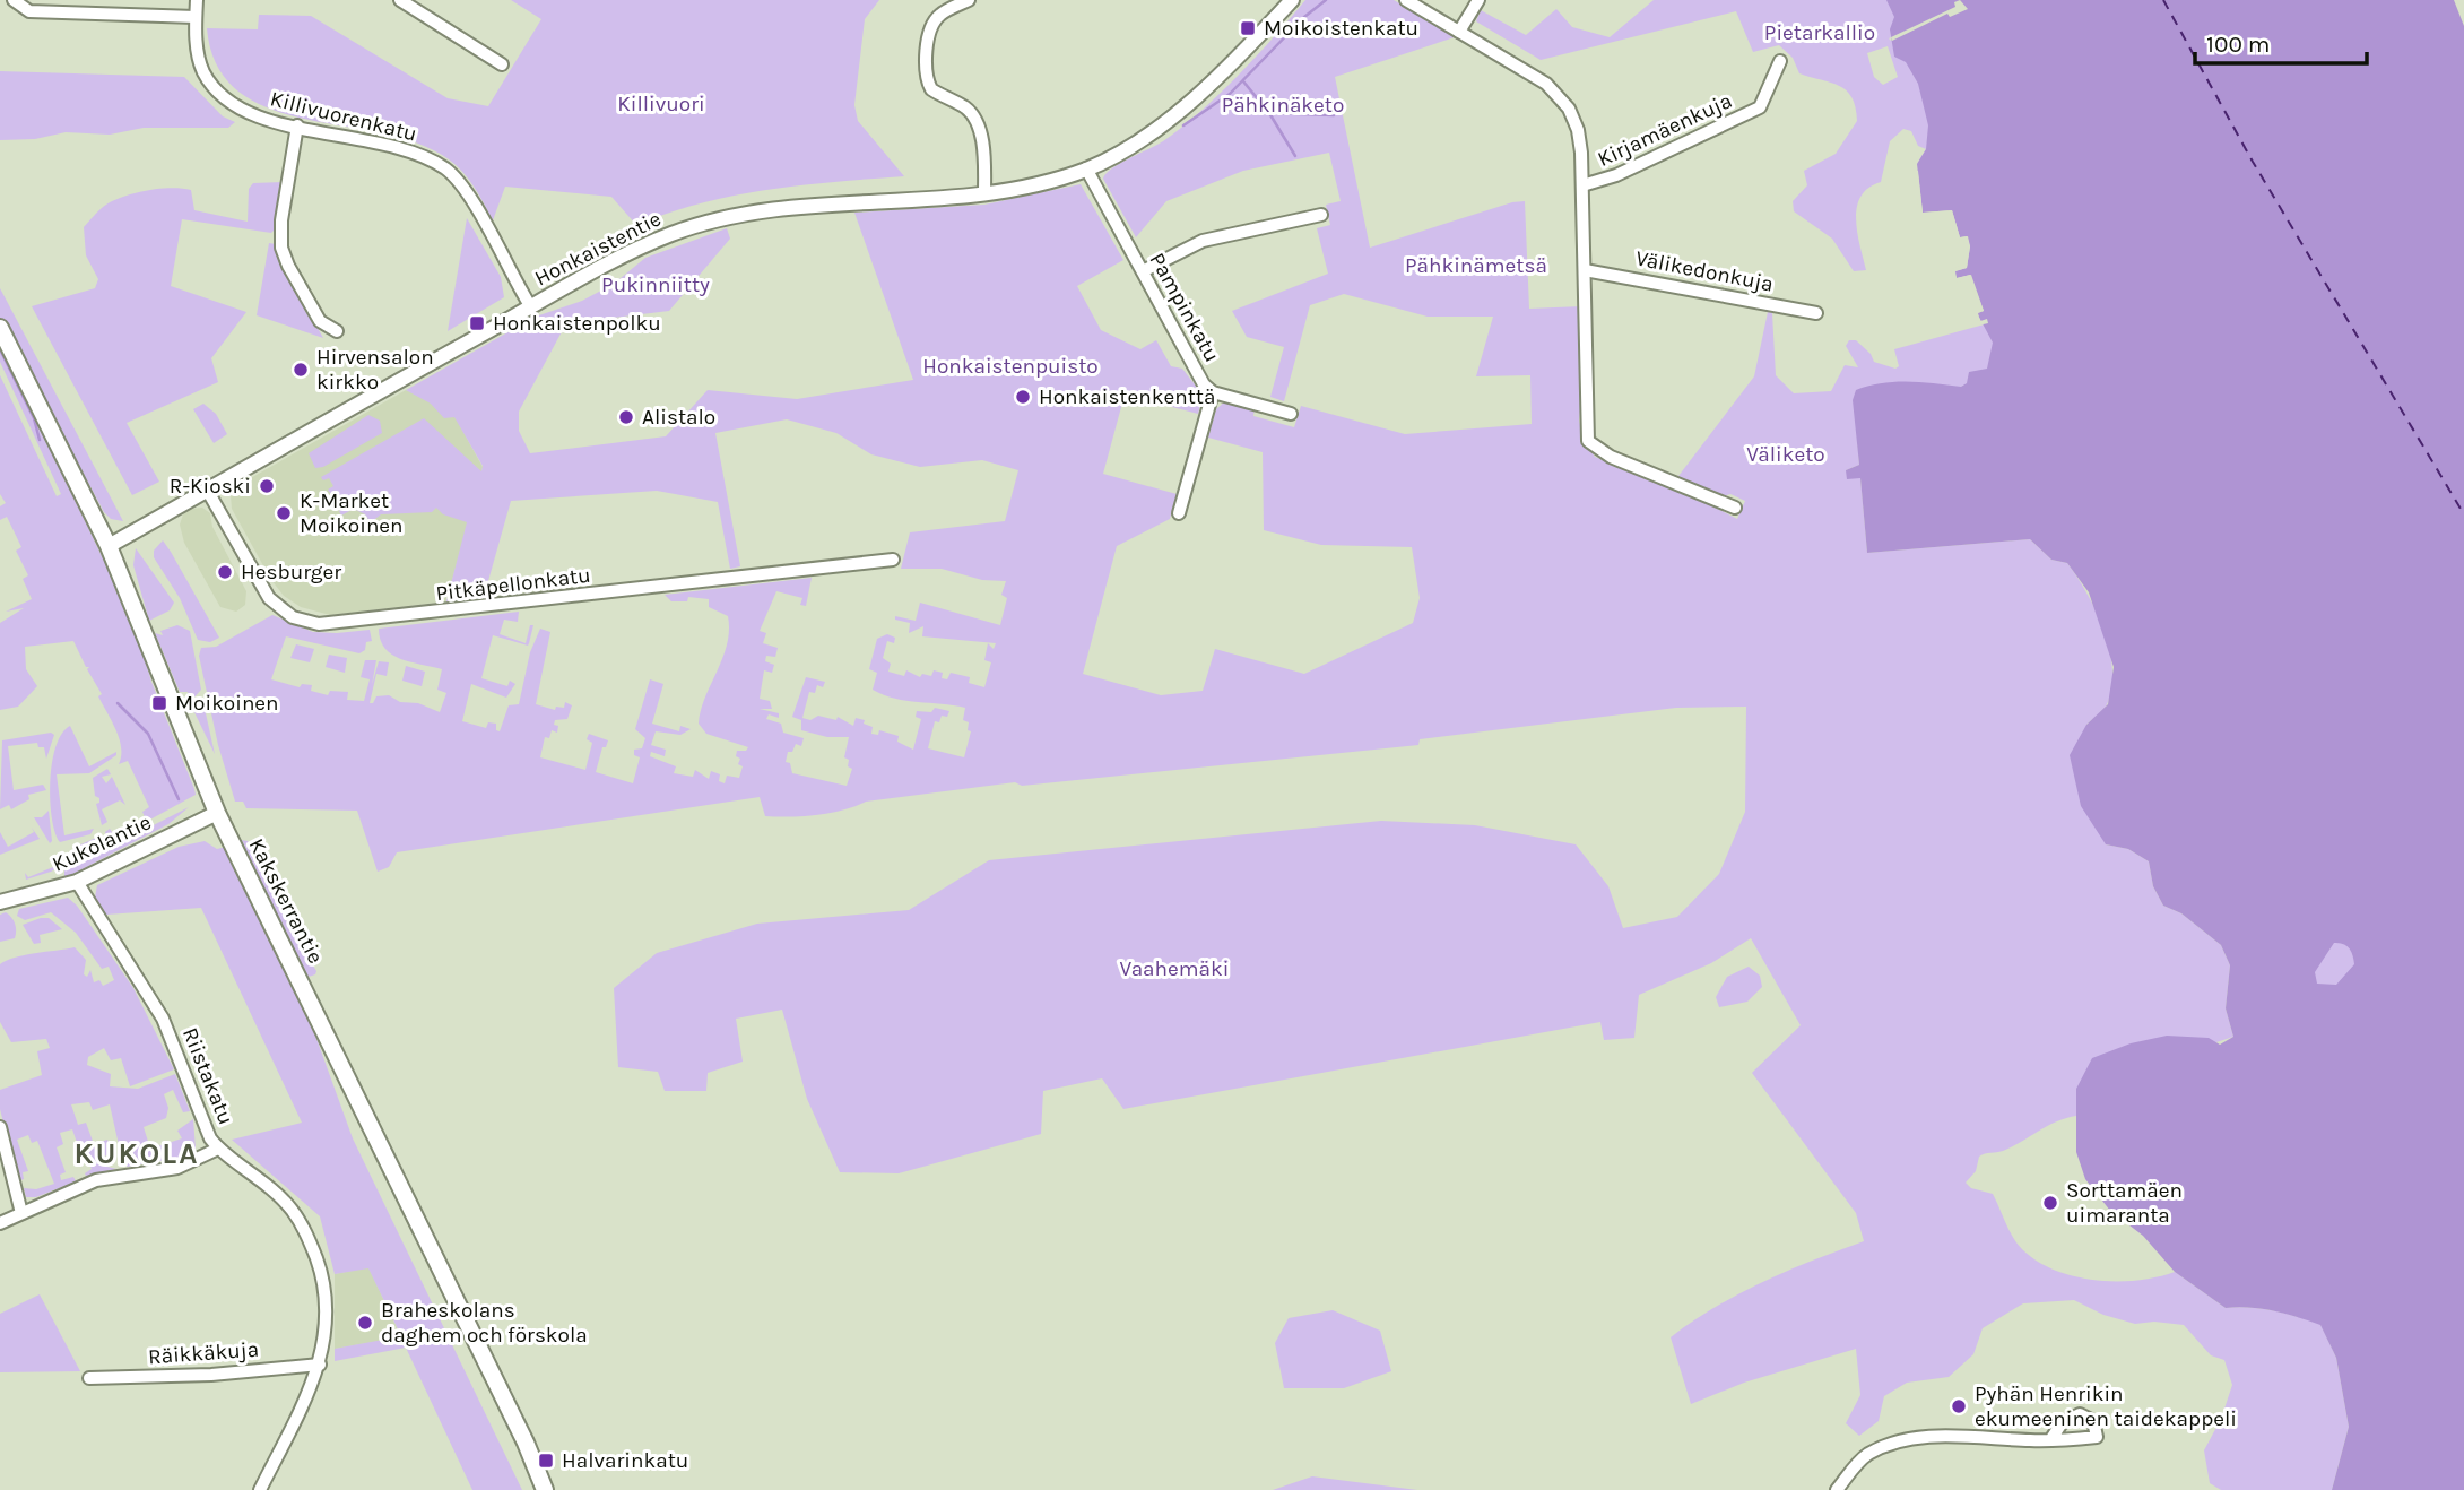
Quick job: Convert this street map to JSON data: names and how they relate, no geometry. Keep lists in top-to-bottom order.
{
  "streets": {
    "main road": ["Kakskerrantie"],
    "street": [
      "Killivuorenkatu",
      "Kirjamäenkuja",
      "Honkaistentie",
      "Välikedonkuja",
      "Pampinkatu",
      "Pitkäpellonkatu",
      "Kukolantie",
      "Riistakatu",
      "Räikkäkuja"
    ]
  },
  "crossings": [
    ["Killivuorenkatu", "Honkaistentie"],
    ["Honkaistentie", "Pampinkatu"],
    ["Honkaistentie", "Pitkäpellonkatu"],
    ["Honkaistentie", "Kakskerrantie"],
    ["Kukolantie", "Kakskerrantie"],
    ["Kukolantie", "Riistakatu"],
    ["Riistakatu", "Räikkäkuja"]
  ],
  "districts": ["KUKOLA"],
  "parks": [
    "Pietarkallio",
    "Killivuori",
    "Pähkinäketo",
    "Pähkinämetsä",
    "Pukinniitty",
    "Honkaistenpuisto",
    "Väliketo",
    "Vaahemäki"
  ],
  "places": {
    "transit": [
      "Moikoistenkatu",
      "Honkaistenpolku",
      "Moikoinen",
      "Halvarinkatu"
    ],
    "other": [
      "Hirvensalon kirkko",
      "Honkaistenkenttä",
      "Alistalo",
      "R-Kioski",
      "K-Market Moikoinen",
      "Hesburger",
      "Sorttamäen uimaranta",
      "Braheskolans daghem och förskola",
      "Pyhän Henrikin ekumeeninen taidekappeli"
    ]
  },
  "scale_bar": "100 m"
}
